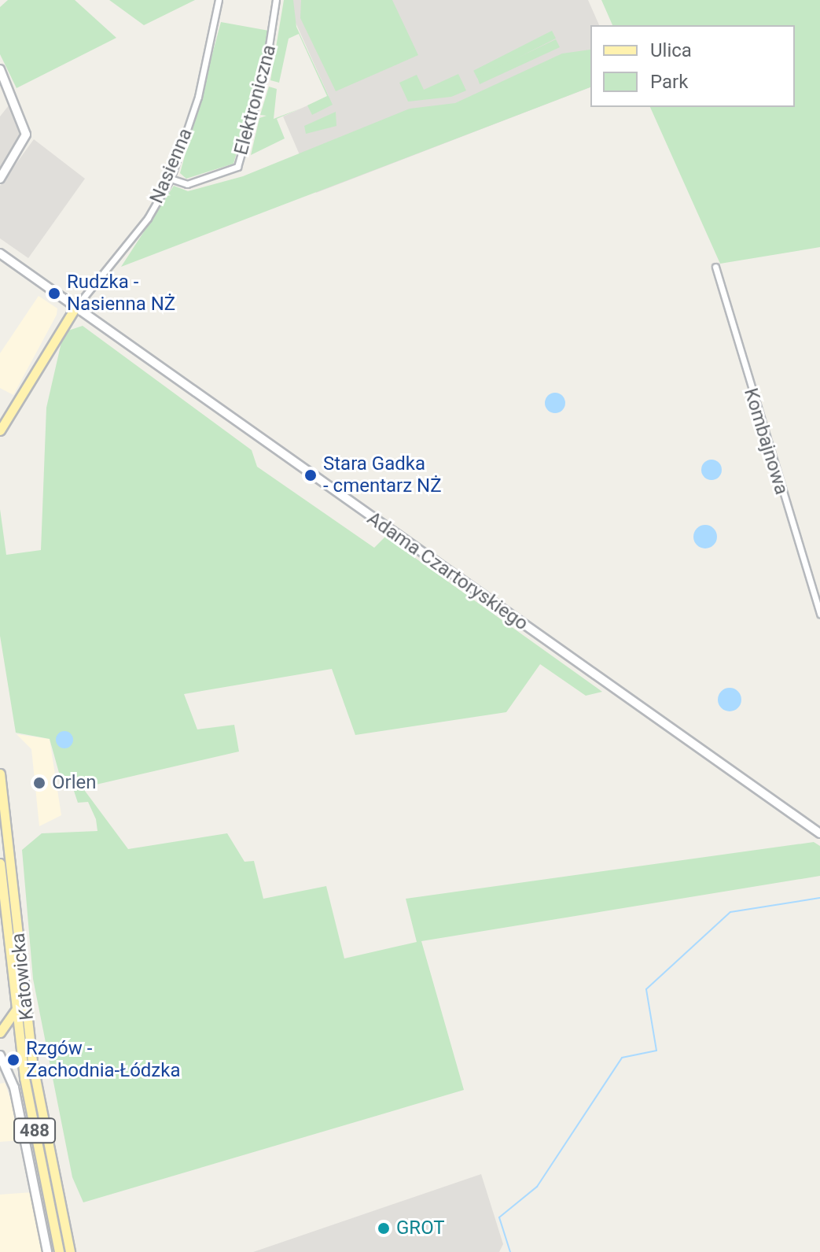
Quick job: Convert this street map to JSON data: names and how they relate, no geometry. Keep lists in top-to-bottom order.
{
  "streets": {
    "main road": ["Katowicka", "488"],
    "street": [
      "Elektroniczna",
      "Nasienna",
      "Kombajnowa",
      "Adama Czartoryskiego"
    ]
  },
  "crossings": [
    ["Elektroniczna", "Nasienna"],
    ["Nasienna", "Adama Czartoryskiego"]
  ],
  "places": [
    "Rudzka - Nasienna NŻ",
    "Stara Gadka - cmentarz NŻ",
    "Orlen",
    "Rzgów - Zachodnia-Łódzka",
    "GROT"
  ],
  "legend": ["Ulica", "Park"]
}
